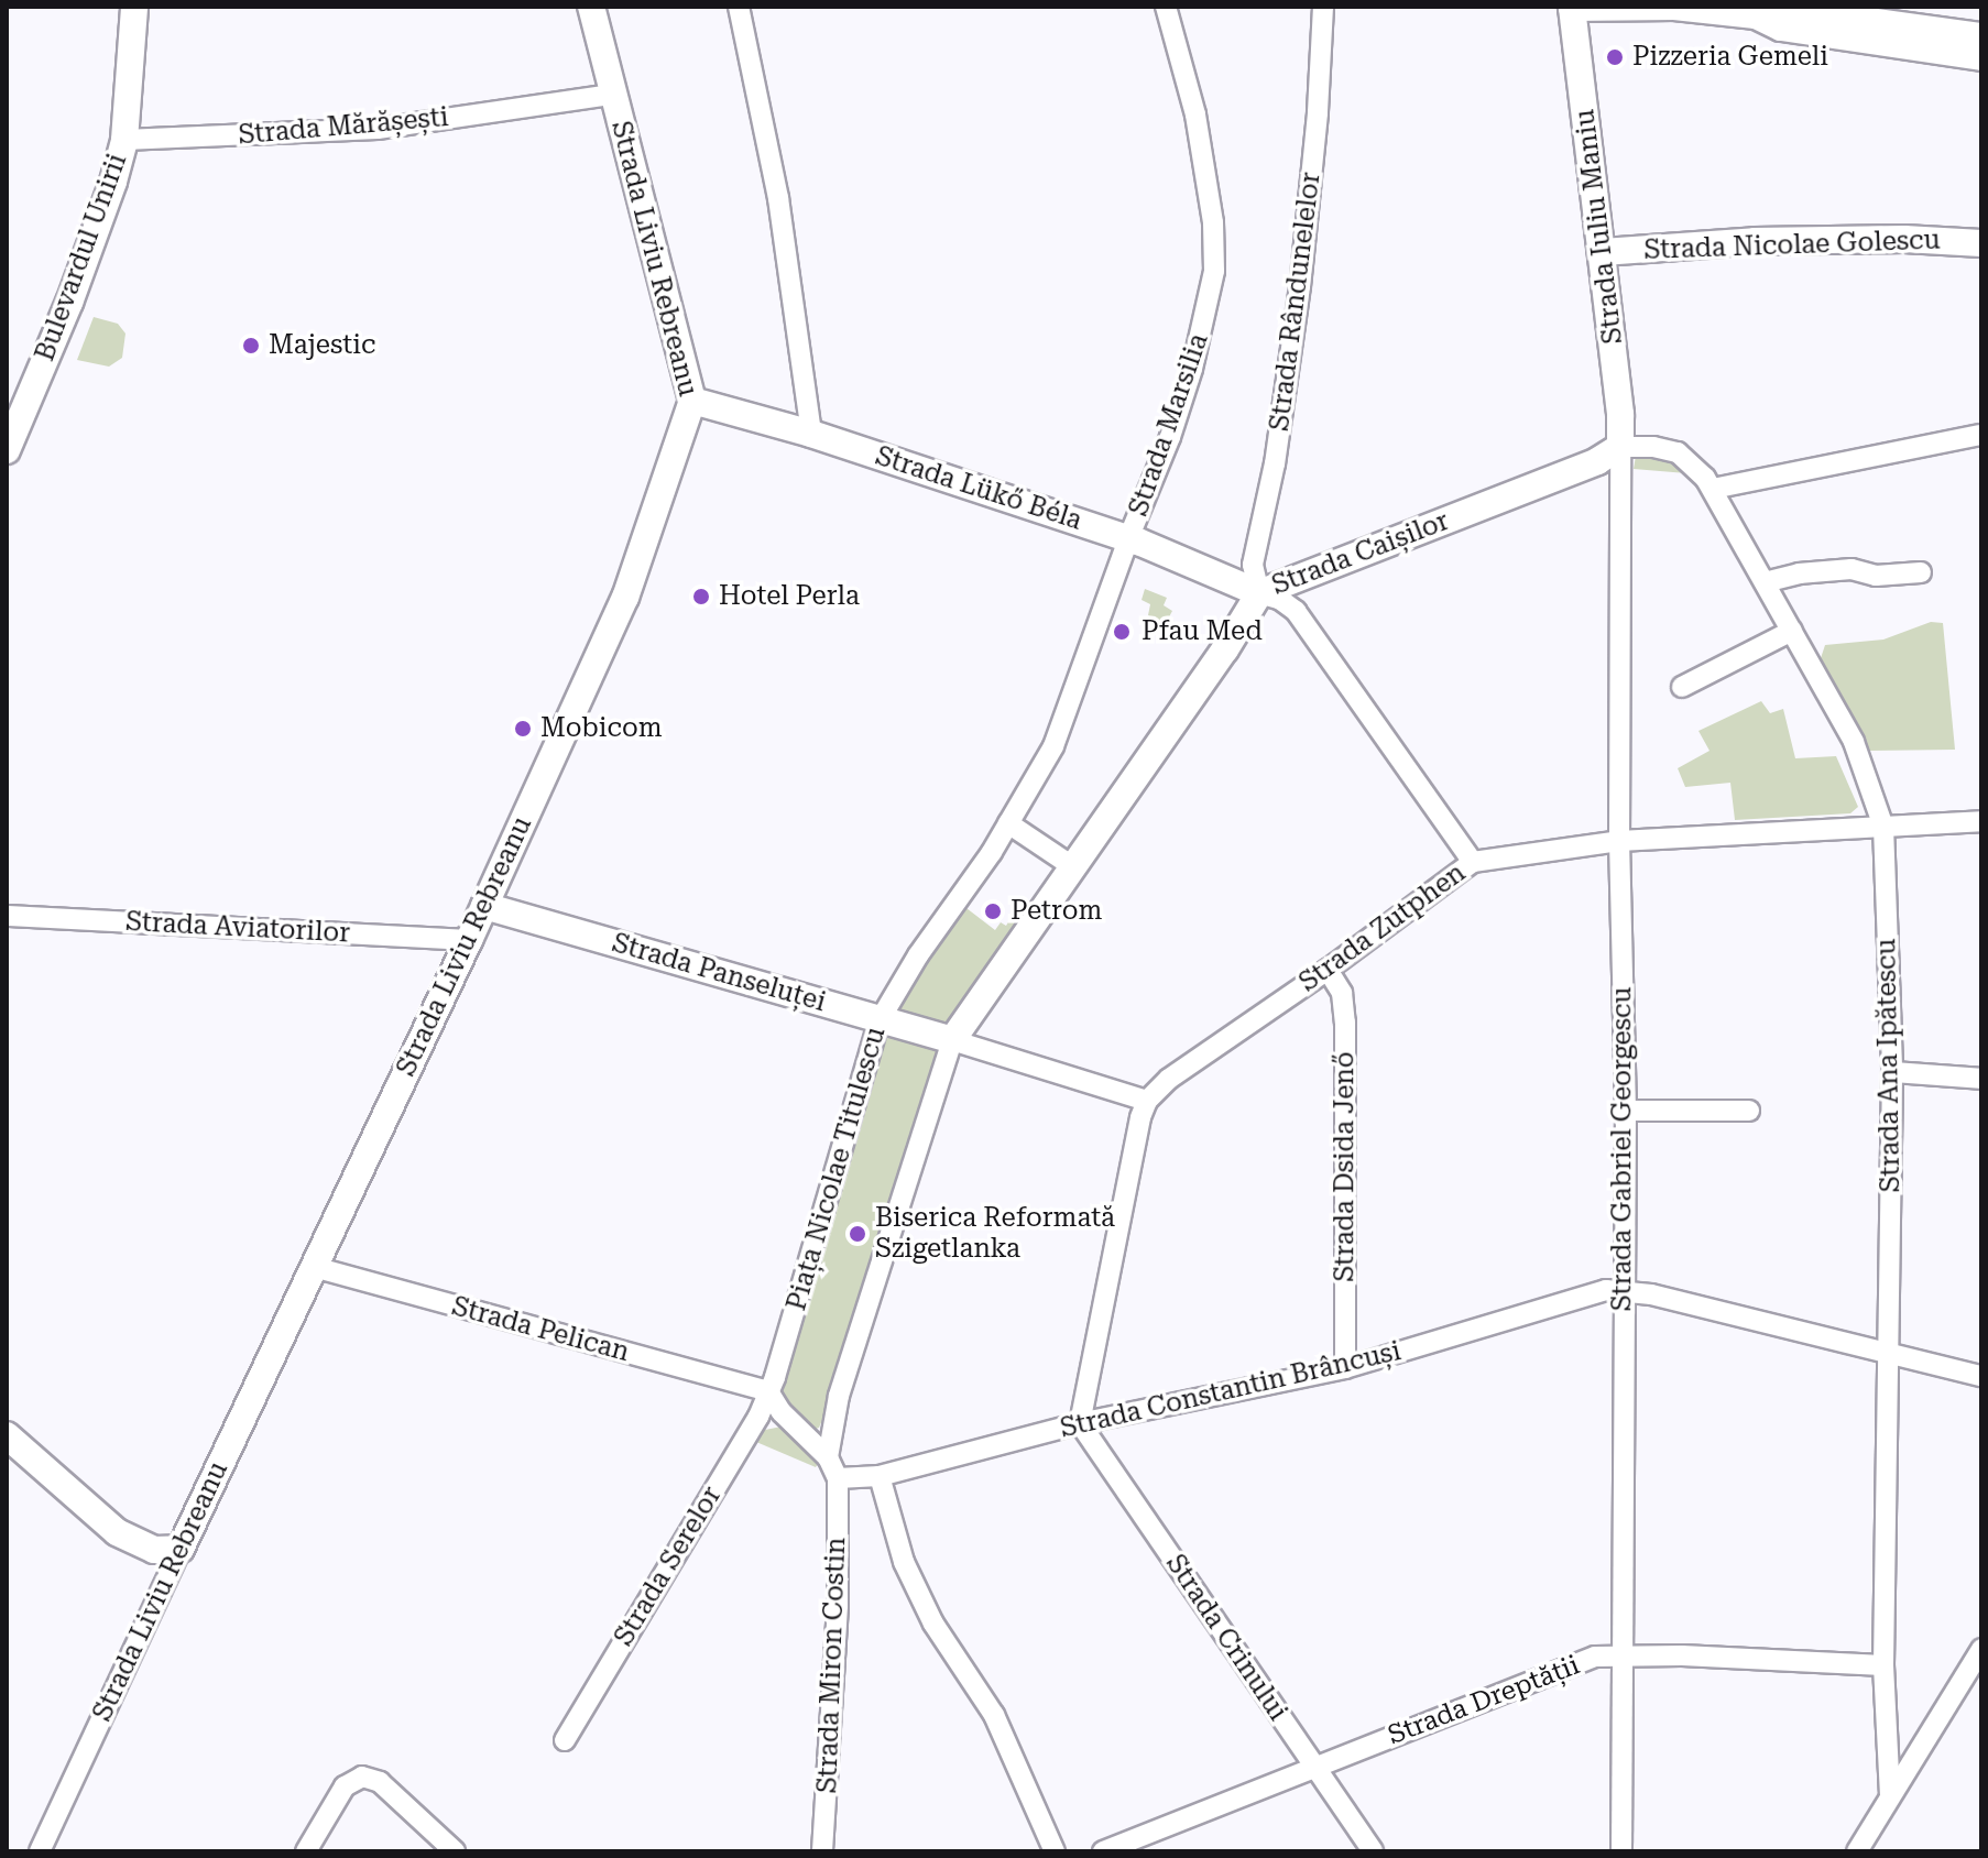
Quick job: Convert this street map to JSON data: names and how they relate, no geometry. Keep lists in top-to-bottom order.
{
  "streets": {
    "main road": [
      "Strada Iuliu Maniu",
      "Strada Nicolae Golescu",
      "Bulevardul Unirii",
      "Strada Liviu Rebreanu",
      "Strada Lükő Béla",
      "Strada Caișilor",
      "Strada Panseluței"
    ],
    "street": [
      "Strada Mărășești",
      "Strada Rândunelelor",
      "Strada Marsilia",
      "Strada Aviatorilor",
      "Strada Zutphen",
      "Strada Ana Ipătescu",
      "Strada Gabriel Georgescu",
      "Strada Dsida Jenő",
      "Piața Nicolae Titulescu",
      "Strada Pelican",
      "Strada Constantin Brâncuși",
      "Strada Serelor",
      "Strada Crinului",
      "Strada Miron Costin",
      "Strada Dreptății"
    ]
  },
  "crossings": [
    ["Strada Mărășești", "Bulevardul Unirii"],
    ["Strada Mărășești", "Strada Liviu Rebreanu"],
    ["Strada Iuliu Maniu", "Strada Nicolae Golescu"],
    ["Strada Iuliu Maniu", "Strada Caișilor"],
    ["Strada Iuliu Maniu", "Strada Ana Ipătescu"],
    ["Strada Iuliu Maniu", "Strada Gabriel Georgescu"],
    ["Strada Liviu Rebreanu", "Strada Lükő Béla"],
    ["Strada Liviu Rebreanu", "Strada Aviatorilor"],
    ["Strada Liviu Rebreanu", "Strada Panseluței"],
    ["Strada Liviu Rebreanu", "Strada Pelican"],
    ["Strada Rândunelelor", "Strada Lükő Béla"],
    ["Strada Rândunelelor", "Strada Caișilor"],
    ["Strada Marsilia", "Strada Lükő Béla"],
    ["Strada Marsilia", "Piața Nicolae Titulescu"],
    ["Strada Lükő Béla", "Strada Caișilor"],
    ["Strada Caișilor", "Strada Ana Ipătescu"],
    ["Strada Caișilor", "Strada Gabriel Georgescu"],
    ["Strada Zutphen", "Strada Ana Ipătescu"],
    ["Strada Zutphen", "Strada Gabriel Georgescu"],
    ["Strada Zutphen", "Strada Dsida Jenő"],
    ["Strada Panseluței", "Piața Nicolae Titulescu"],
    ["Strada Ana Ipătescu", "Strada Gabriel Georgescu"],
    ["Strada Ana Ipătescu", "Strada Constantin Brâncuși"],
    ["Strada Ana Ipătescu", "Strada Dreptății"],
    ["Strada Gabriel Georgescu", "Strada Constantin Brâncuși"],
    ["Strada Gabriel Georgescu", "Strada Dreptății"],
    ["Strada Dsida Jenő", "Strada Constantin Brâncuși"],
    ["Piața Nicolae Titulescu", "Strada Pelican"],
    ["Piața Nicolae Titulescu", "Strada Serelor"],
    ["Strada Pelican", "Strada Serelor"],
    ["Strada Constantin Brâncuși", "Strada Crinului"],
    ["Strada Constantin Brâncuși", "Strada Miron Costin"],
    ["Strada Crinului", "Strada Dreptății"]
  ],
  "places": [
    "Pizzeria Gemeli",
    "Majestic",
    "Hotel Perla",
    "Pfau Med",
    "Mobicom",
    "Petrom",
    "Biserica Reformată Szigetlanka"
  ]
}
